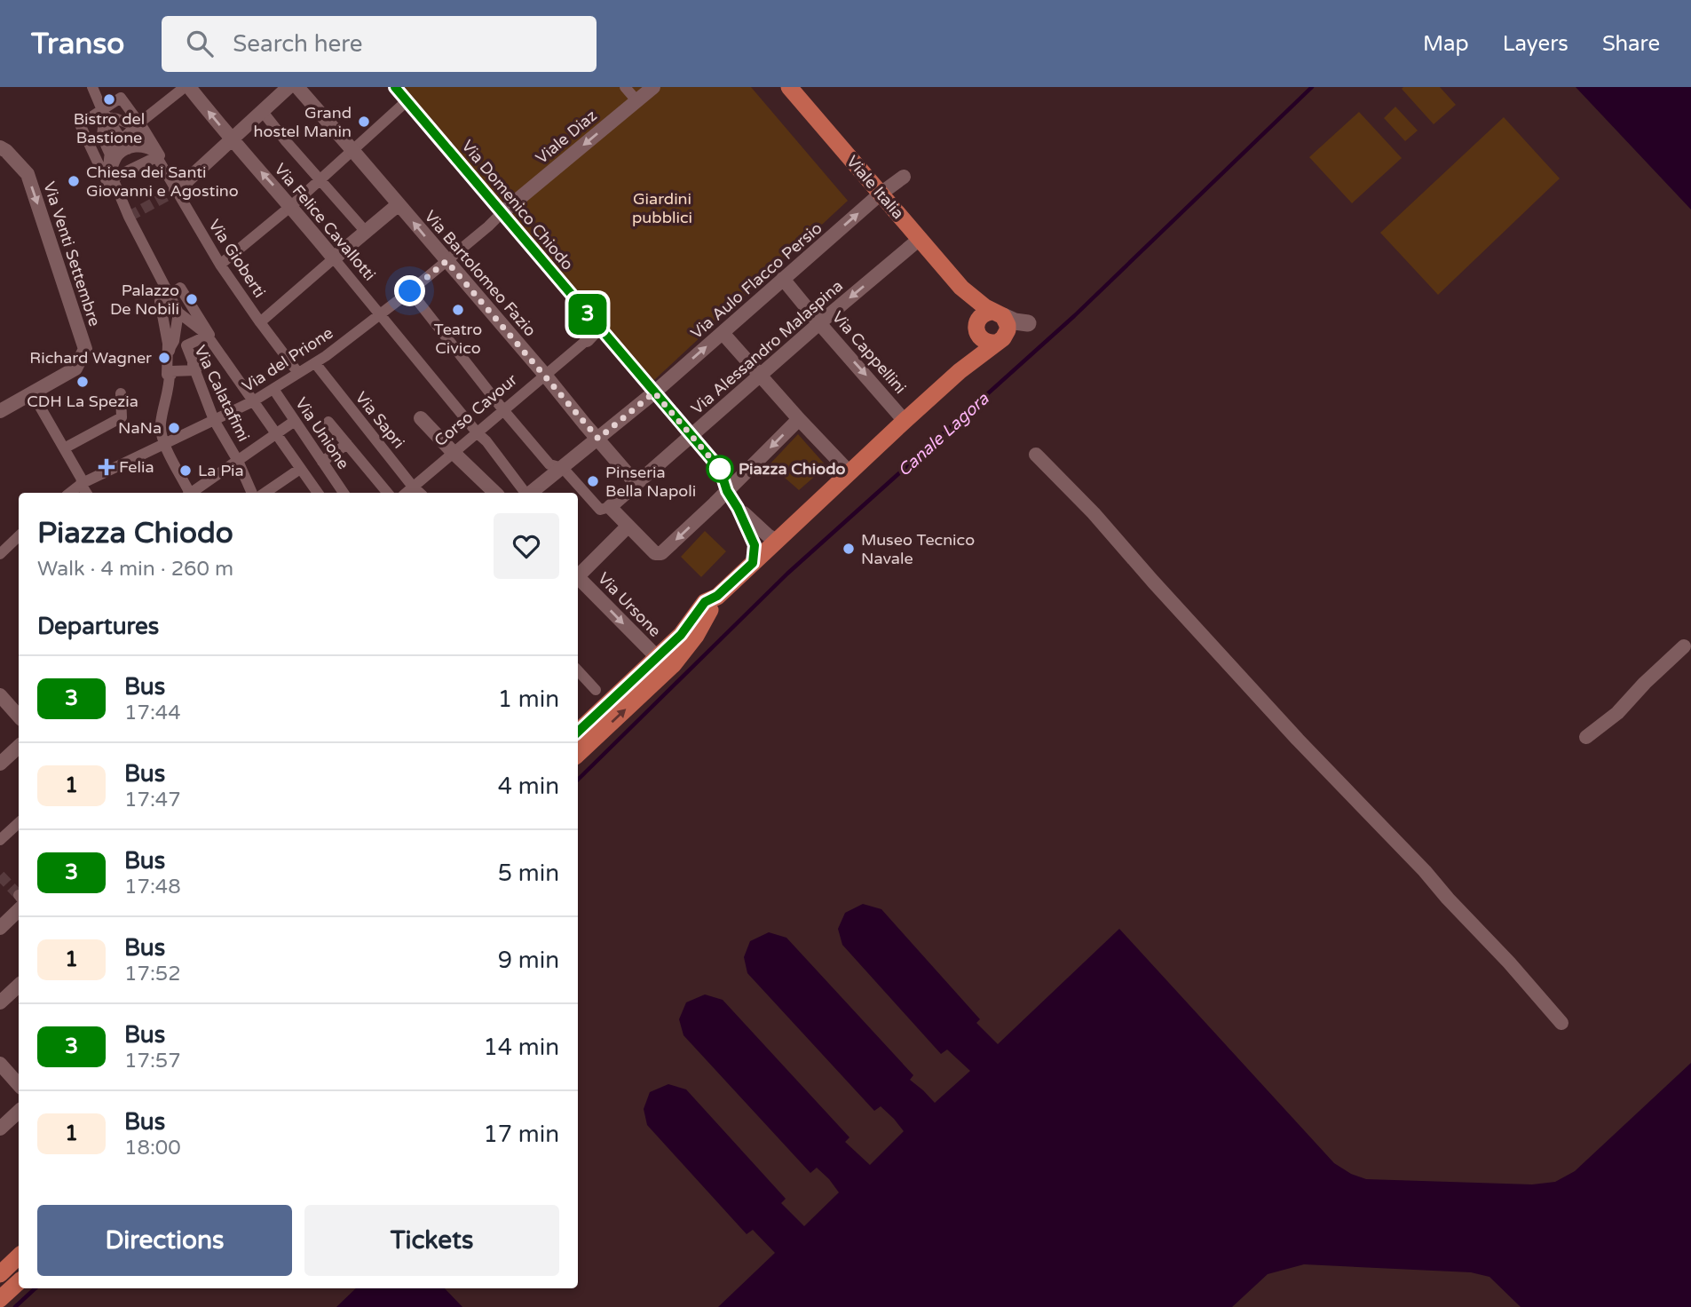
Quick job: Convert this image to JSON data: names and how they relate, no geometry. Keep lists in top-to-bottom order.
{
  "streets": {
    "main road": ["Viale Italia"],
    "street": [
      "Viale Diaz",
      "Via Domenico Chiodo",
      "Via Felice Cavallotti",
      "Via Venti Settembre",
      "Via Gioberti",
      "Via Bartolomeo Fazio",
      "Via Aulo Flacco Persio",
      "Via Alessandro Malaspina",
      "Via Cappellini",
      "Via del Prione",
      "Via Calatafimi",
      "Corso Cavour",
      "Via Sapri",
      "Via Unione",
      "Via Ursone"
    ]
  },
  "crossings": [
    ["Viale Diaz", "Via Domenico Chiodo"],
    ["Viale Diaz", "Via del Prione"],
    ["Viale Italia", "Via Aulo Flacco Persio"],
    ["Viale Italia", "Via Alessandro Malaspina"],
    ["Via Domenico Chiodo", "Via Aulo Flacco Persio"],
    ["Via Domenico Chiodo", "Via Alessandro Malaspina"],
    ["Via Domenico Chiodo", "Via del Prione"],
    ["Via Domenico Chiodo", "Corso Cavour"],
    ["Via Felice Cavallotti", "Via del Prione"],
    ["Via Felice Cavallotti", "Corso Cavour"],
    ["Via Gioberti", "Via del Prione"],
    ["Via Bartolomeo Fazio", "Via Aulo Flacco Persio"],
    ["Via Bartolomeo Fazio", "Via Alessandro Malaspina"],
    ["Via Bartolomeo Fazio", "Via del Prione"],
    ["Via Bartolomeo Fazio", "Corso Cavour"],
    ["Via Aulo Flacco Persio", "Via Cappellini"],
    ["Via Alessandro Malaspina", "Via Cappellini"],
    ["Via del Prione", "Via Calatafimi"],
    ["Via del Prione", "Via Sapri"],
    ["Via del Prione", "Via Unione"],
    ["Corso Cavour", "Via Sapri"]
  ],
  "one_way": ["Viale Diaz", "Via Ursone"],
  "water": ["Canale Lagora"],
  "parks": ["Giardini pubblici"],
  "places": {
    "other": [
      "Bistro del Bastione",
      "Grand hostel Manin",
      "Chiesa dei Santi Giovanni e Agostino",
      "Palazzo De Nobili",
      "Teatro Civico",
      "Richard Wagner",
      "CDH La Spezia",
      "NaNa",
      "Piazza Chiodo",
      "La Pia",
      "Pinseria Bella Napoli",
      "Museo Tecnico Navale"
    ],
    "health": ["Felia"]
  },
  "lines": ["bus line 3"],
  "page": {
    "header": "Transo",
    "search": "Search here",
    "nav": ["Map", "Layers", "Share"],
    "on_map": "3",
    "heading": [
      ["Piazza Chiodo", "Walk · 4 min · 260 m"],
      "Departures"
    ],
    "list": [
      {
        "mark": "3",
        "name": "Bus",
        "note": "17:44",
        "value": "1 min"
      },
      {
        "mark": "1",
        "name": "Bus",
        "note": "17:47",
        "value": "4 min"
      },
      {
        "mark": "3",
        "name": "Bus",
        "note": "17:48",
        "value": "5 min"
      },
      {
        "mark": "1",
        "name": "Bus",
        "note": "17:52",
        "value": "9 min"
      },
      {
        "mark": "3",
        "name": "Bus",
        "note": "17:57",
        "value": "14 min"
      },
      {
        "mark": "1",
        "name": "Bus",
        "note": "18:00",
        "value": "17 min"
      }
    ],
    "buttons": ["Directions", "Tickets"]
  }
}
